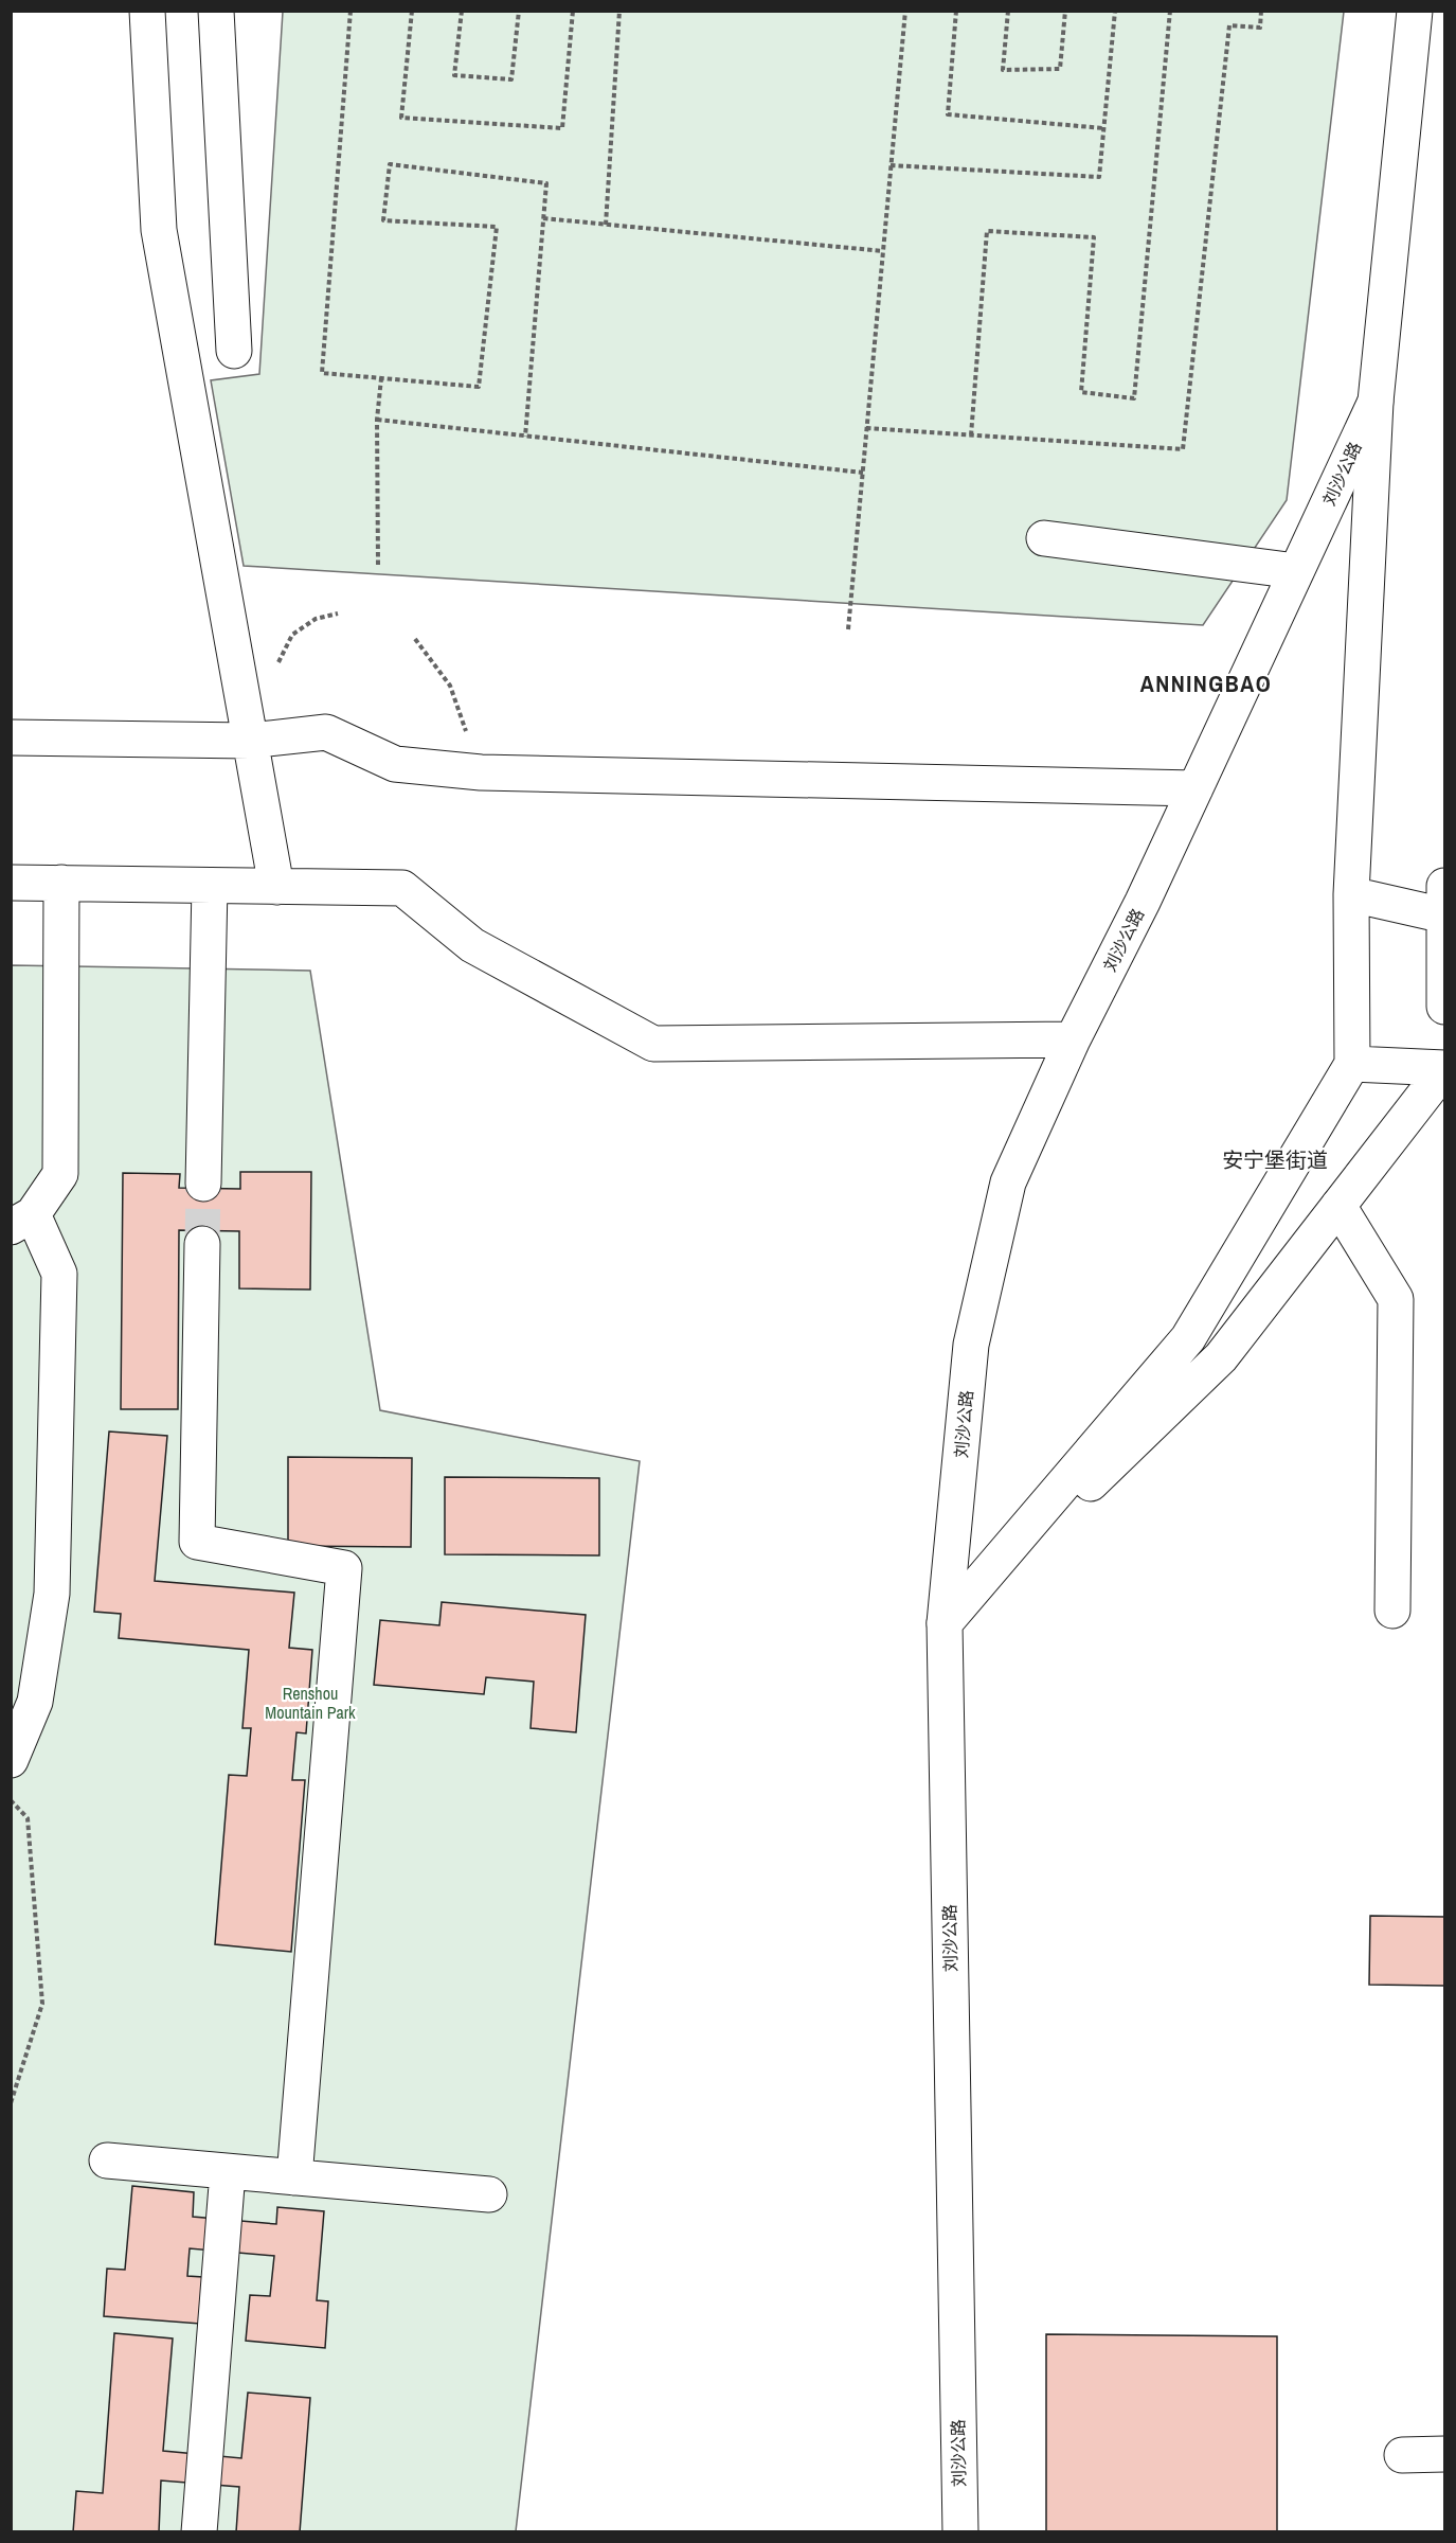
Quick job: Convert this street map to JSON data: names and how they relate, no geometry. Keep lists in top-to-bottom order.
{
  "streets": {
    "street": ["刘沙公路"]
  },
  "districts": ["ANNINGBAO", "安宁堡街道"],
  "parks": ["Renshou Mountain Park"]
}
